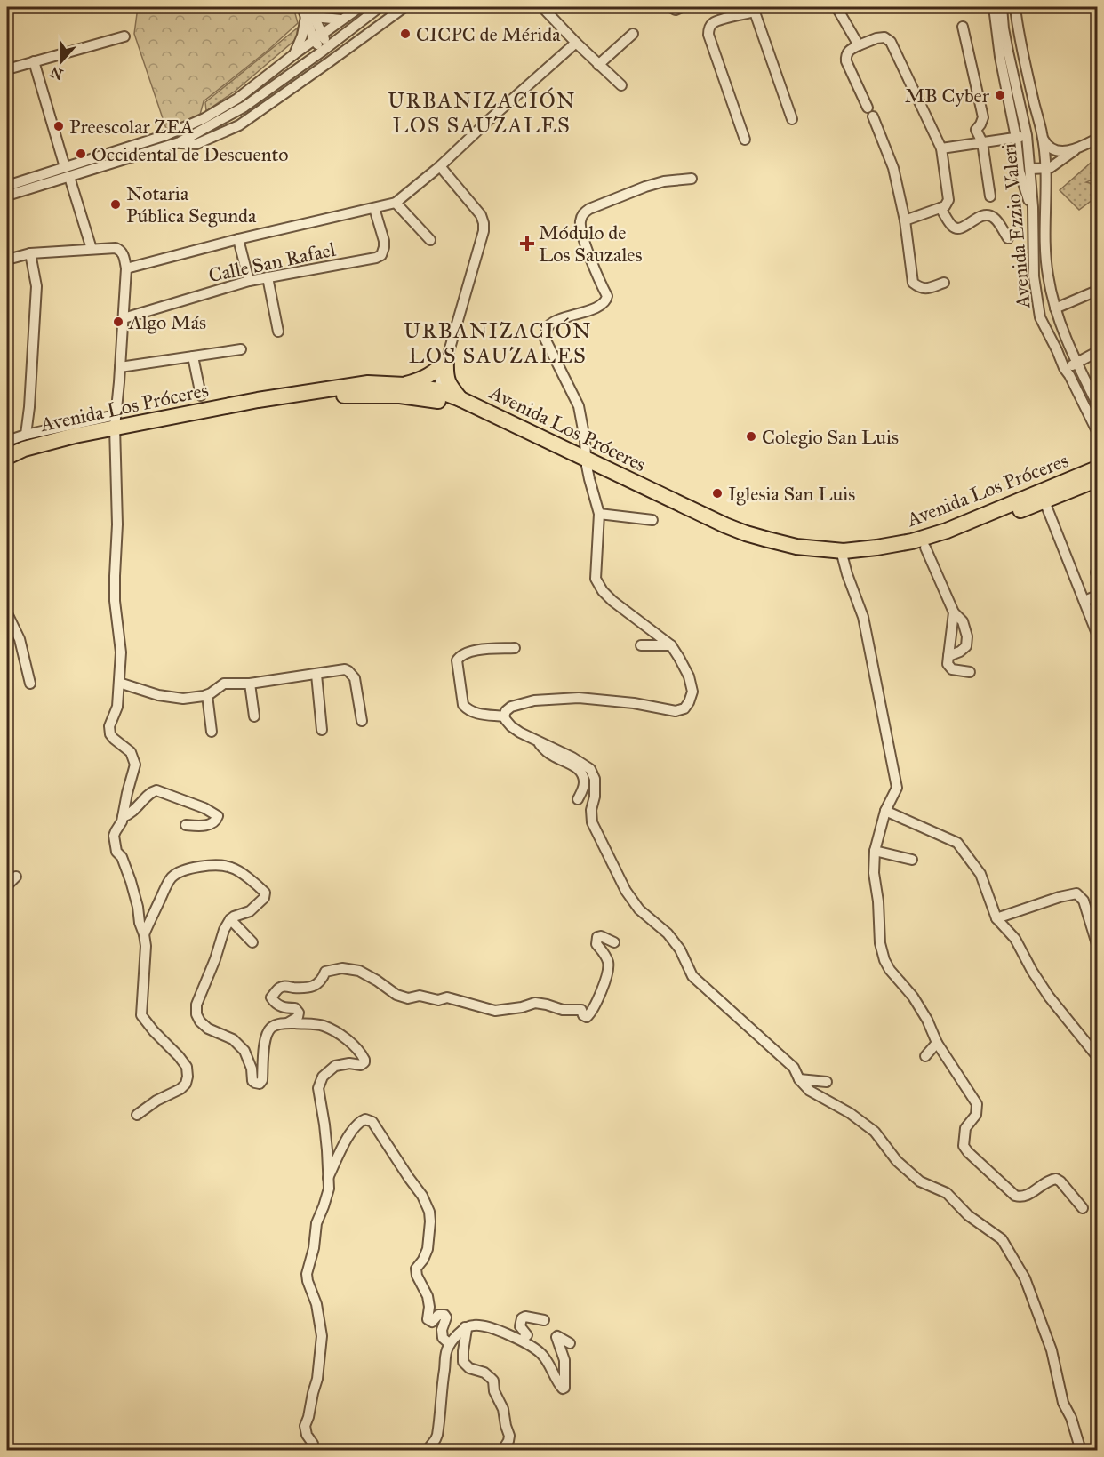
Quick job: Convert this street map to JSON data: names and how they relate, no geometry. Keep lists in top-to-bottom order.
{
  "streets": {
    "highway": ["Avenida Los Próceres"],
    "street": ["Avenida Ezzio Valeri", "Calle San Rafael"]
  },
  "districts": ["URBANIZACIÓN LOS SAUZALES", "URBANIZACIÓN LOS SAUZALES"],
  "places": {
    "other": [
      "CICPC de Mérida",
      "MB Cyber",
      "Preescolar ZEA",
      "Occidental de Descuento",
      "Notaria Pública Segunda",
      "Algo Más",
      "Colegio San Luis",
      "Iglesia San Luis"
    ],
    "health": ["Módulo de Los Sauzales"]
  },
  "north": "bottom"
}
